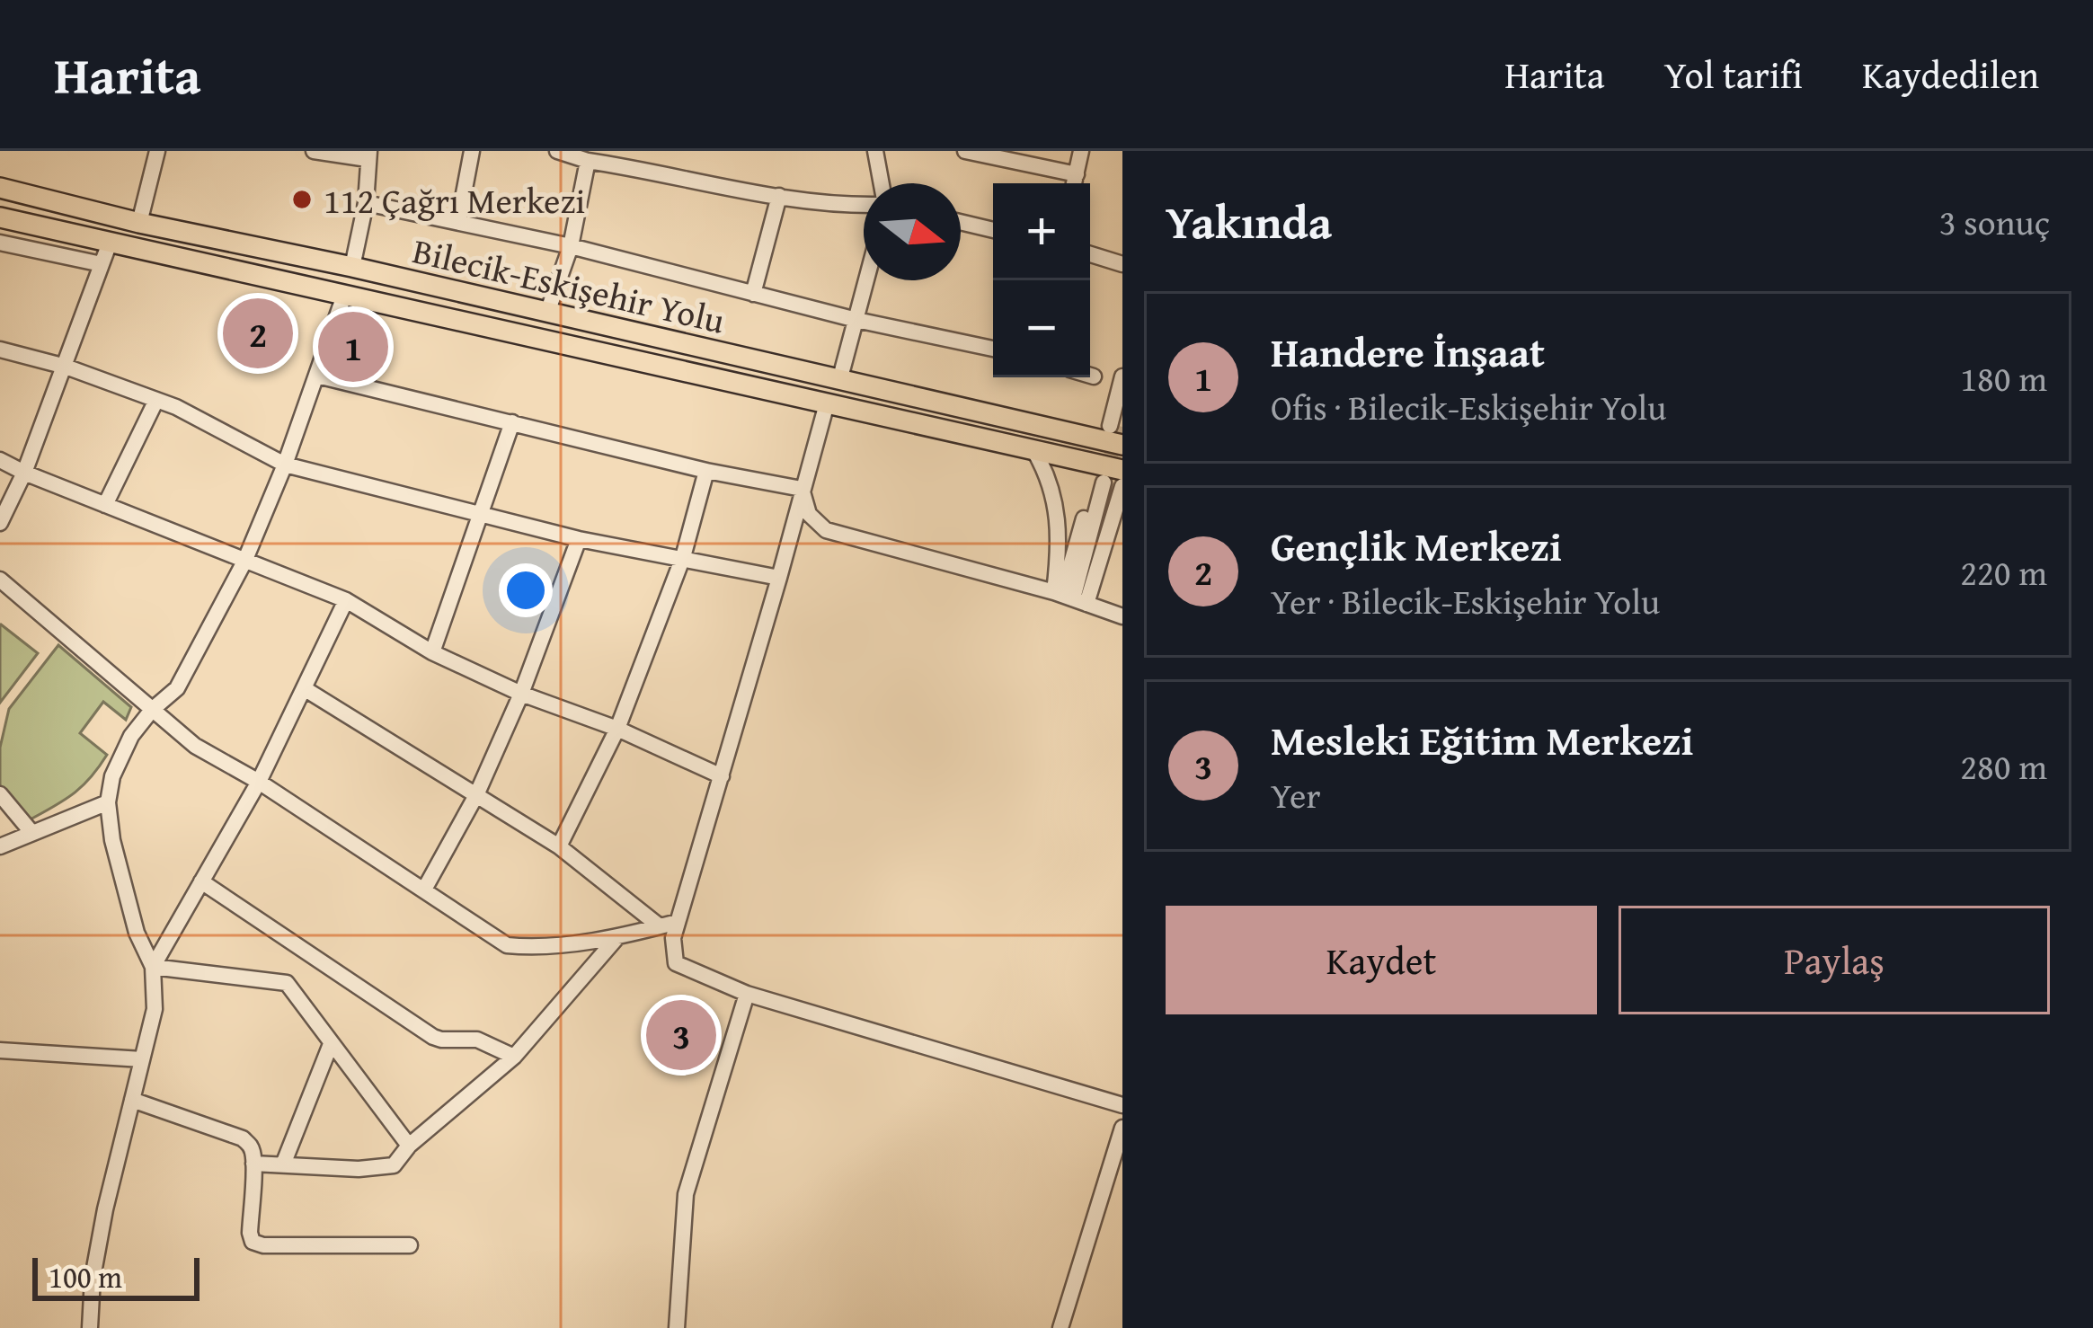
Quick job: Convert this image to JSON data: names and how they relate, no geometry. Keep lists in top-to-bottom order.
{
  "streets": {
    "main road": ["Bilecik-Eskişehir Yolu"]
  },
  "places": ["112 Çağrı Merkezi"],
  "scale_bar": "100 m",
  "north": "right",
  "page": {
    "header": "Harita",
    "nav": ["Harita", "Yol tarifi", "Kaydedilen"],
    "heading": ["Yakında", "3 sonuç"],
    "map_buttons": ["+", "−"],
    "list": [
      {
        "mark": "1",
        "name": "Handere İnşaat",
        "note": "Ofis · Bilecik-Eskişehir Yolu",
        "value": "180 m"
      },
      {
        "mark": "2",
        "name": "Gençlik Merkezi",
        "note": "Yer · Bilecik-Eskişehir Yolu",
        "value": "220 m"
      },
      {
        "mark": "3",
        "name": "Mesleki Eğitim Merkezi",
        "note": "Yer",
        "value": "280 m"
      }
    ],
    "pins": ["2", "1", "3"],
    "buttons": ["Kaydet", "Paylaş"],
    "scale": "100 m"
  }
}
